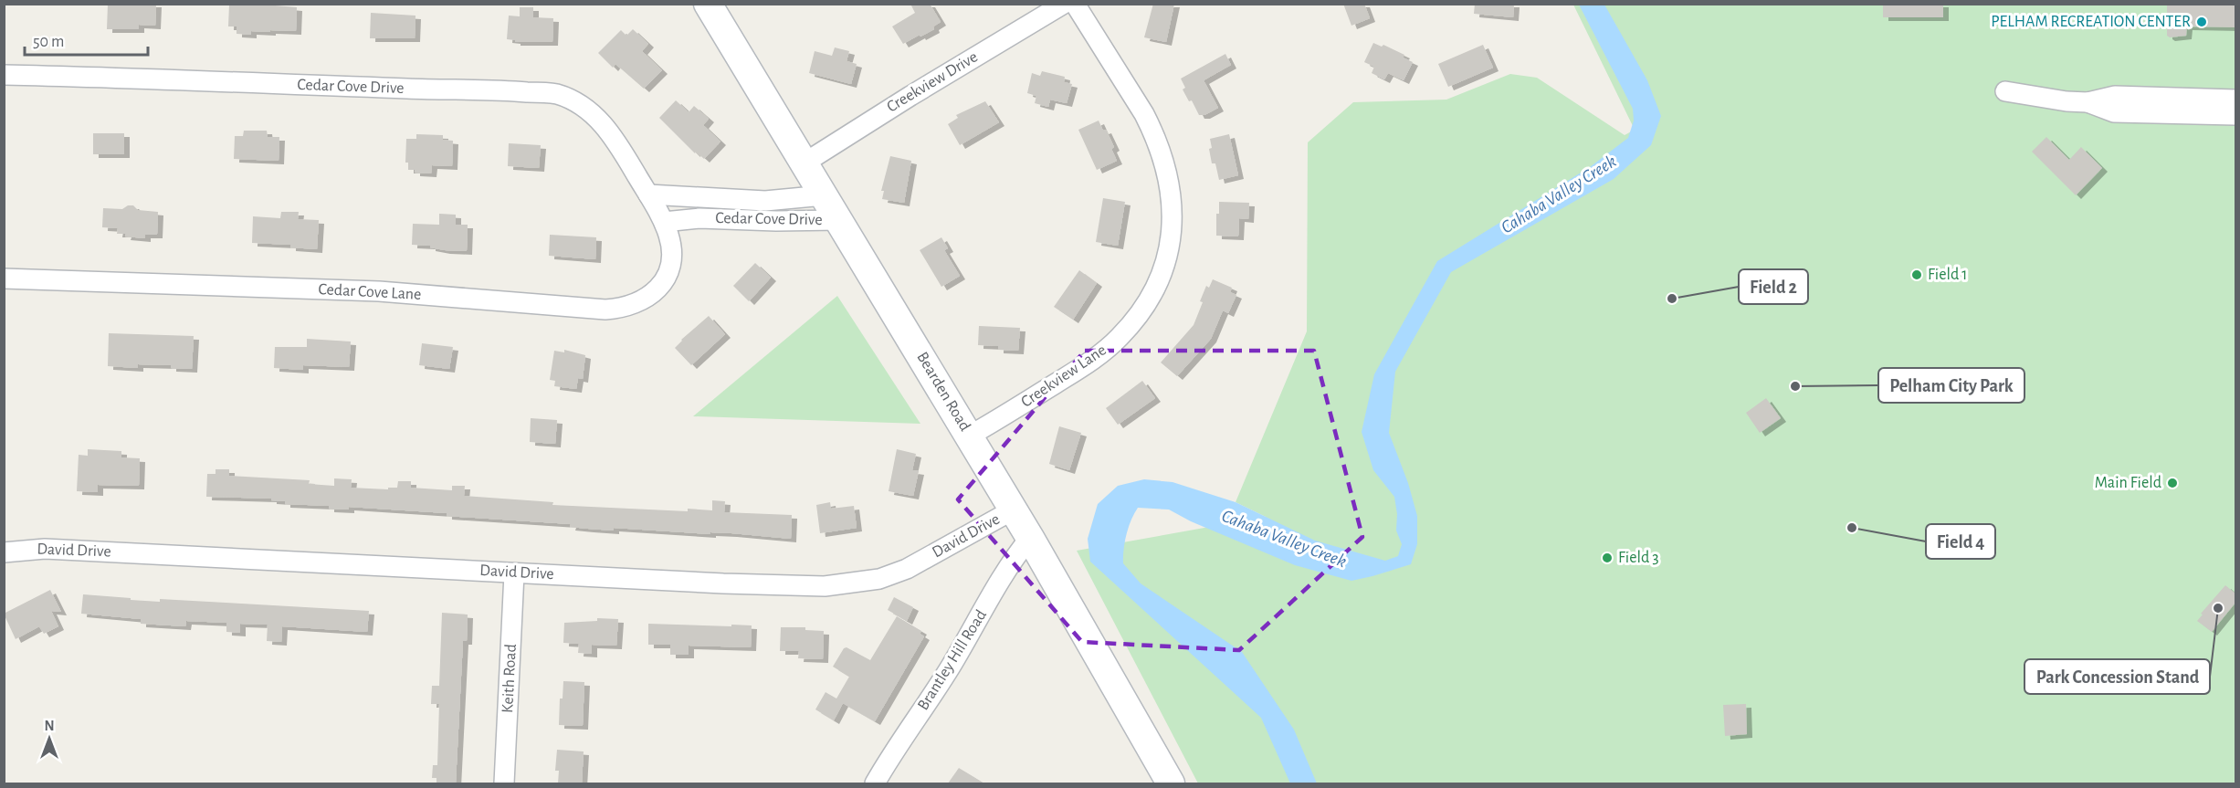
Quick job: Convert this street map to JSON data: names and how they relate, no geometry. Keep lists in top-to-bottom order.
{
  "streets": {
    "street": [
      "Creekview Drive",
      "Cedar Cove Drive",
      "Cedar Cove Lane",
      "Creekview Lane",
      "Bearden Road",
      "David Drive",
      "Brantley Hill Road",
      "Keith Road"
    ]
  },
  "crossings": [
    ["Creekview Drive", "Bearden Road"],
    ["Cedar Cove Drive", "Cedar Cove Lane"],
    ["Cedar Cove Drive", "Bearden Road"],
    ["Creekview Lane", "Bearden Road"],
    ["Bearden Road", "David Drive"],
    ["Bearden Road", "Brantley Hill Road"],
    ["David Drive", "Keith Road"]
  ],
  "water": ["Cahaba Valley Creek"],
  "places": [
    "PELHAM RECREATION CENTER",
    "Field 1",
    "Field 2",
    "Pelham City Park",
    "Main Field",
    "Field 4",
    "Field 3",
    "Park Concession Stand"
  ],
  "scale_bar": "50 m",
  "north": "top"
}
